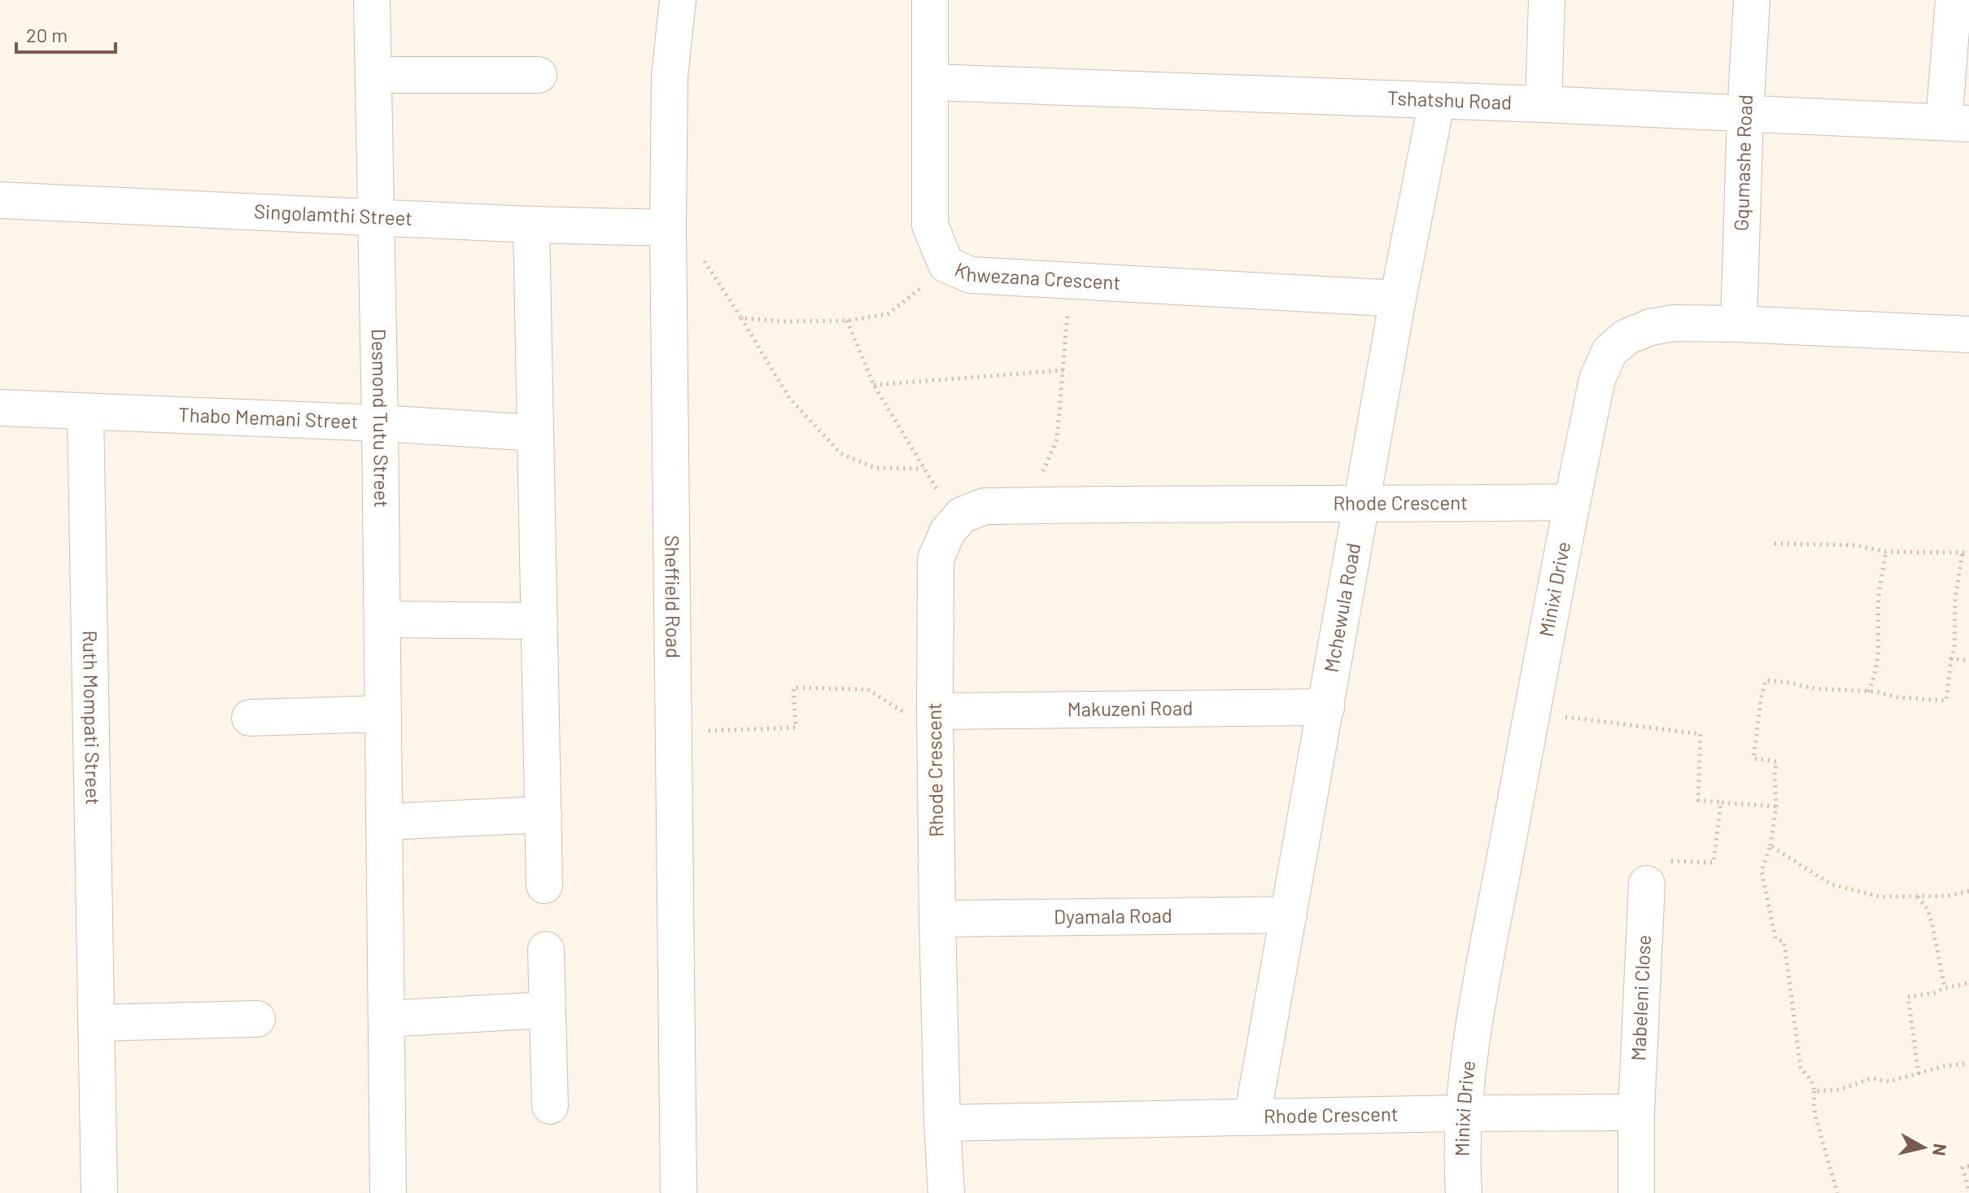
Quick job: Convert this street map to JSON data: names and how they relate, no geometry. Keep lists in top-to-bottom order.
{
  "streets": {
    "street": [
      "Tshatshu Road",
      "Gqumashe Road",
      "Singolamthi Street",
      "Khwezana Crescent",
      "Desmond Tutu Street",
      "Thabo Memani Street",
      "Rhode Crescent",
      "Minixi Drive",
      "Sheffield Road",
      "Mchewula Road",
      "Makuzeni Road",
      "Ruth Mompati Street",
      "Dyamala Road",
      "Mabeleni Close"
    ]
  },
  "crossings": [
    ["Tshatshu Road", "Gqumashe Road"],
    ["Tshatshu Road", "Khwezana Crescent"],
    ["Tshatshu Road", "Mchewula Road"],
    ["Gqumashe Road", "Minixi Drive"],
    ["Singolamthi Street", "Desmond Tutu Street"],
    ["Singolamthi Street", "Sheffield Road"],
    ["Khwezana Crescent", "Mchewula Road"],
    ["Desmond Tutu Street", "Thabo Memani Street"],
    ["Thabo Memani Street", "Ruth Mompati Street"],
    ["Rhode Crescent", "Minixi Drive"],
    ["Rhode Crescent", "Mchewula Road"],
    ["Rhode Crescent", "Makuzeni Road"],
    ["Rhode Crescent", "Dyamala Road"],
    ["Mchewula Road", "Makuzeni Road"],
    ["Mchewula Road", "Dyamala Road"]
  ],
  "scale_bar": "20 m",
  "north": "right"
}
